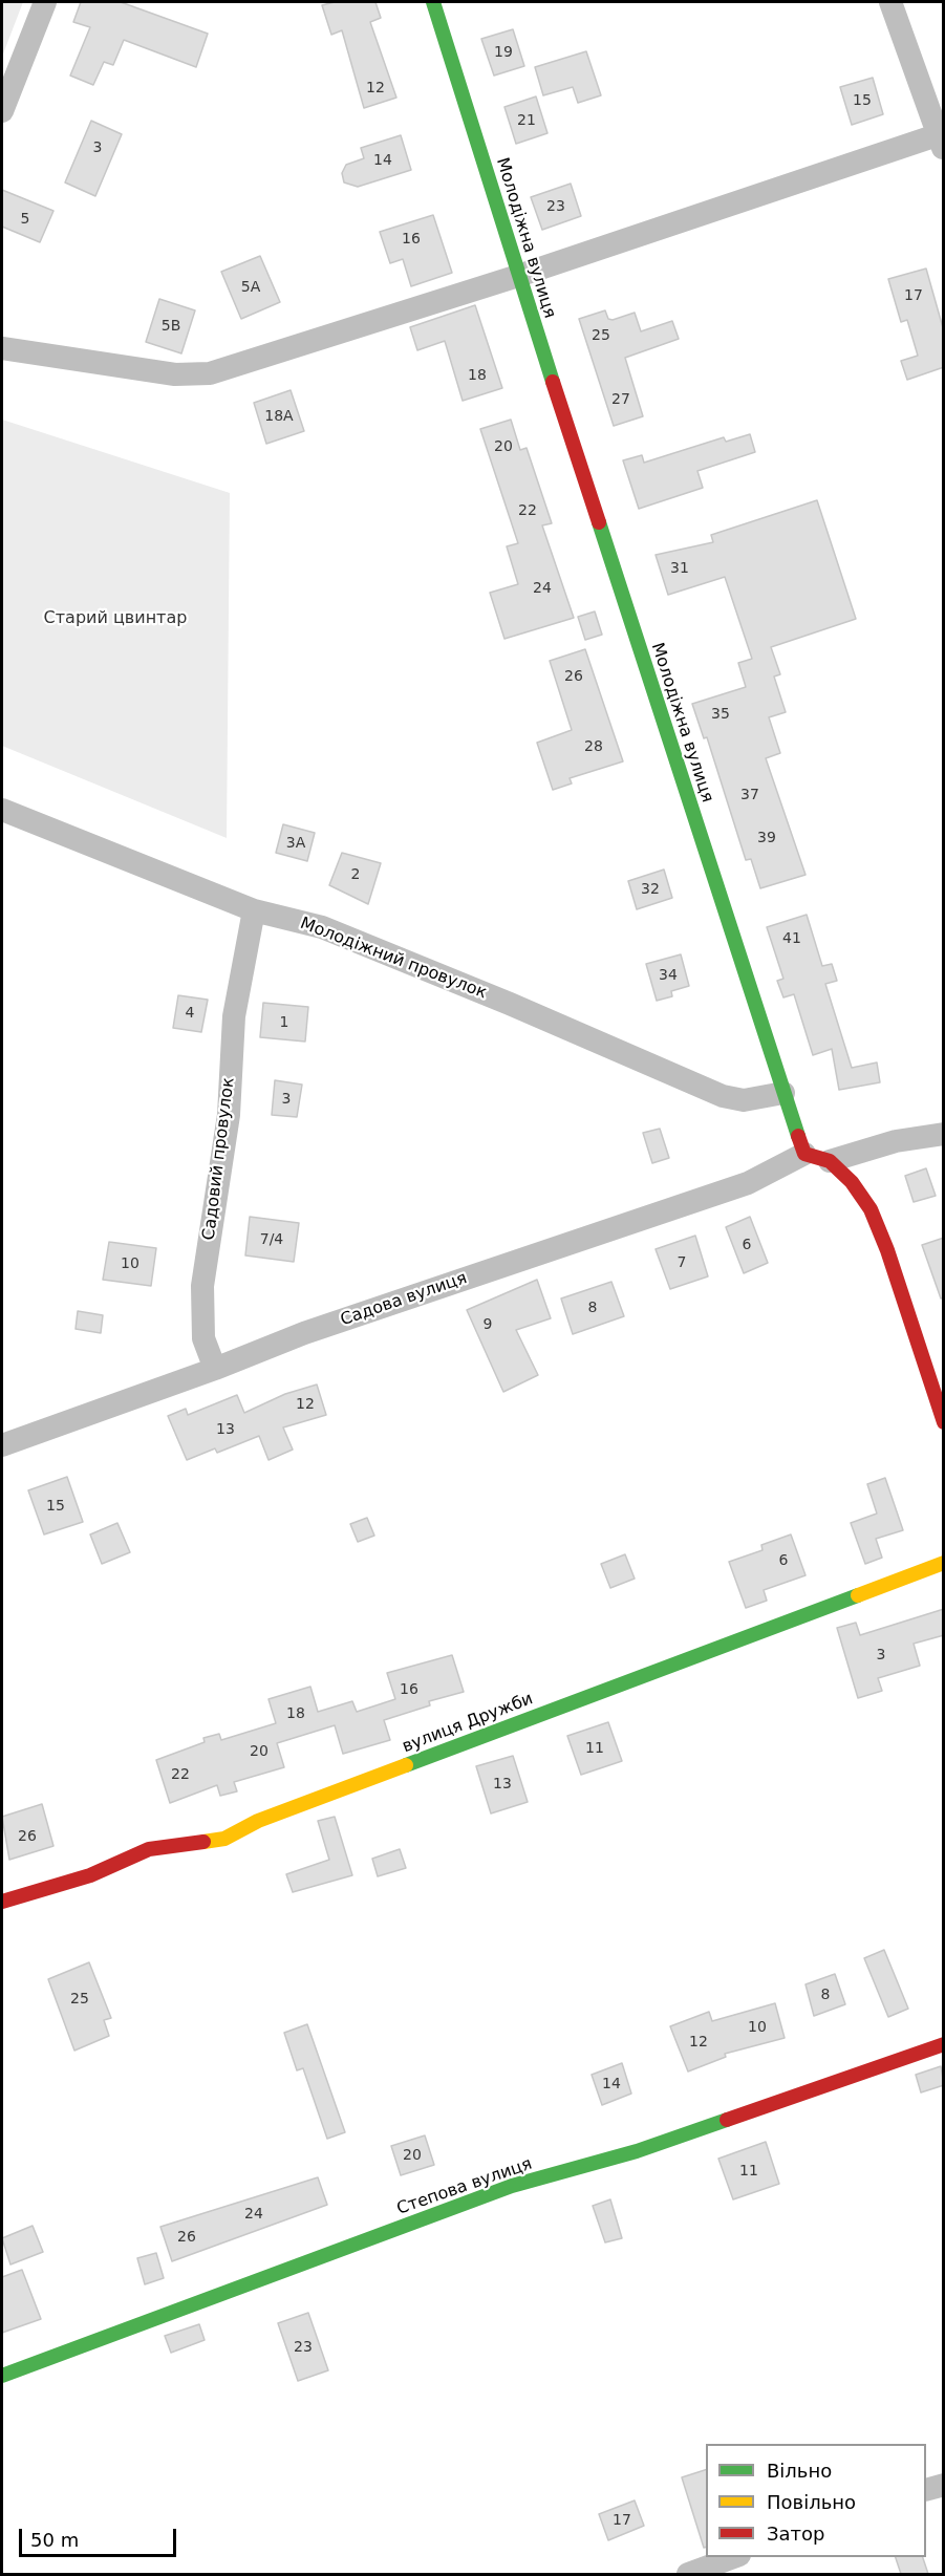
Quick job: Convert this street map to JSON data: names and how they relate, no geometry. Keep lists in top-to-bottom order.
{
  "streets": {
    "street": [
      "Молодіжна вулиця",
      "Молодіжний провулок",
      "Садовий провулок",
      "Садова вулиця",
      "вулиця Дружби",
      "Степова вулиця"
    ]
  },
  "crossings": [
    ["Молодіжна вулиця", "Молодіжний провулок"],
    ["Молодіжна вулиця", "Садова вулиця"],
    ["Молодіжний провулок", "Садовий провулок"],
    ["Садовий провулок", "Садова вулиця"]
  ],
  "parks": ["Старий цвинтар"],
  "house_numbers": [
    "19",
    "12",
    "15",
    "21",
    "3",
    "14",
    "23",
    "5",
    "16",
    "5А",
    "17",
    "5В",
    "25",
    "18",
    "27",
    "18А",
    "20",
    "22",
    "31",
    "24",
    "26",
    "35",
    "28",
    "37",
    "39",
    "3А",
    "2",
    "32",
    "41",
    "34",
    "4",
    "1",
    "3",
    "7/4",
    "6",
    "7",
    "10",
    "8",
    "9",
    "12",
    "13",
    "15",
    "6",
    "3",
    "16",
    "18",
    "11",
    "20",
    "22",
    "13",
    "26",
    "8",
    "25",
    "10",
    "12",
    "14",
    "20",
    "11",
    "24",
    "26",
    "23",
    "17"
  ],
  "legend": ["Вільно", "Повільно", "Затор"],
  "scale_bar": "50 m"
}
